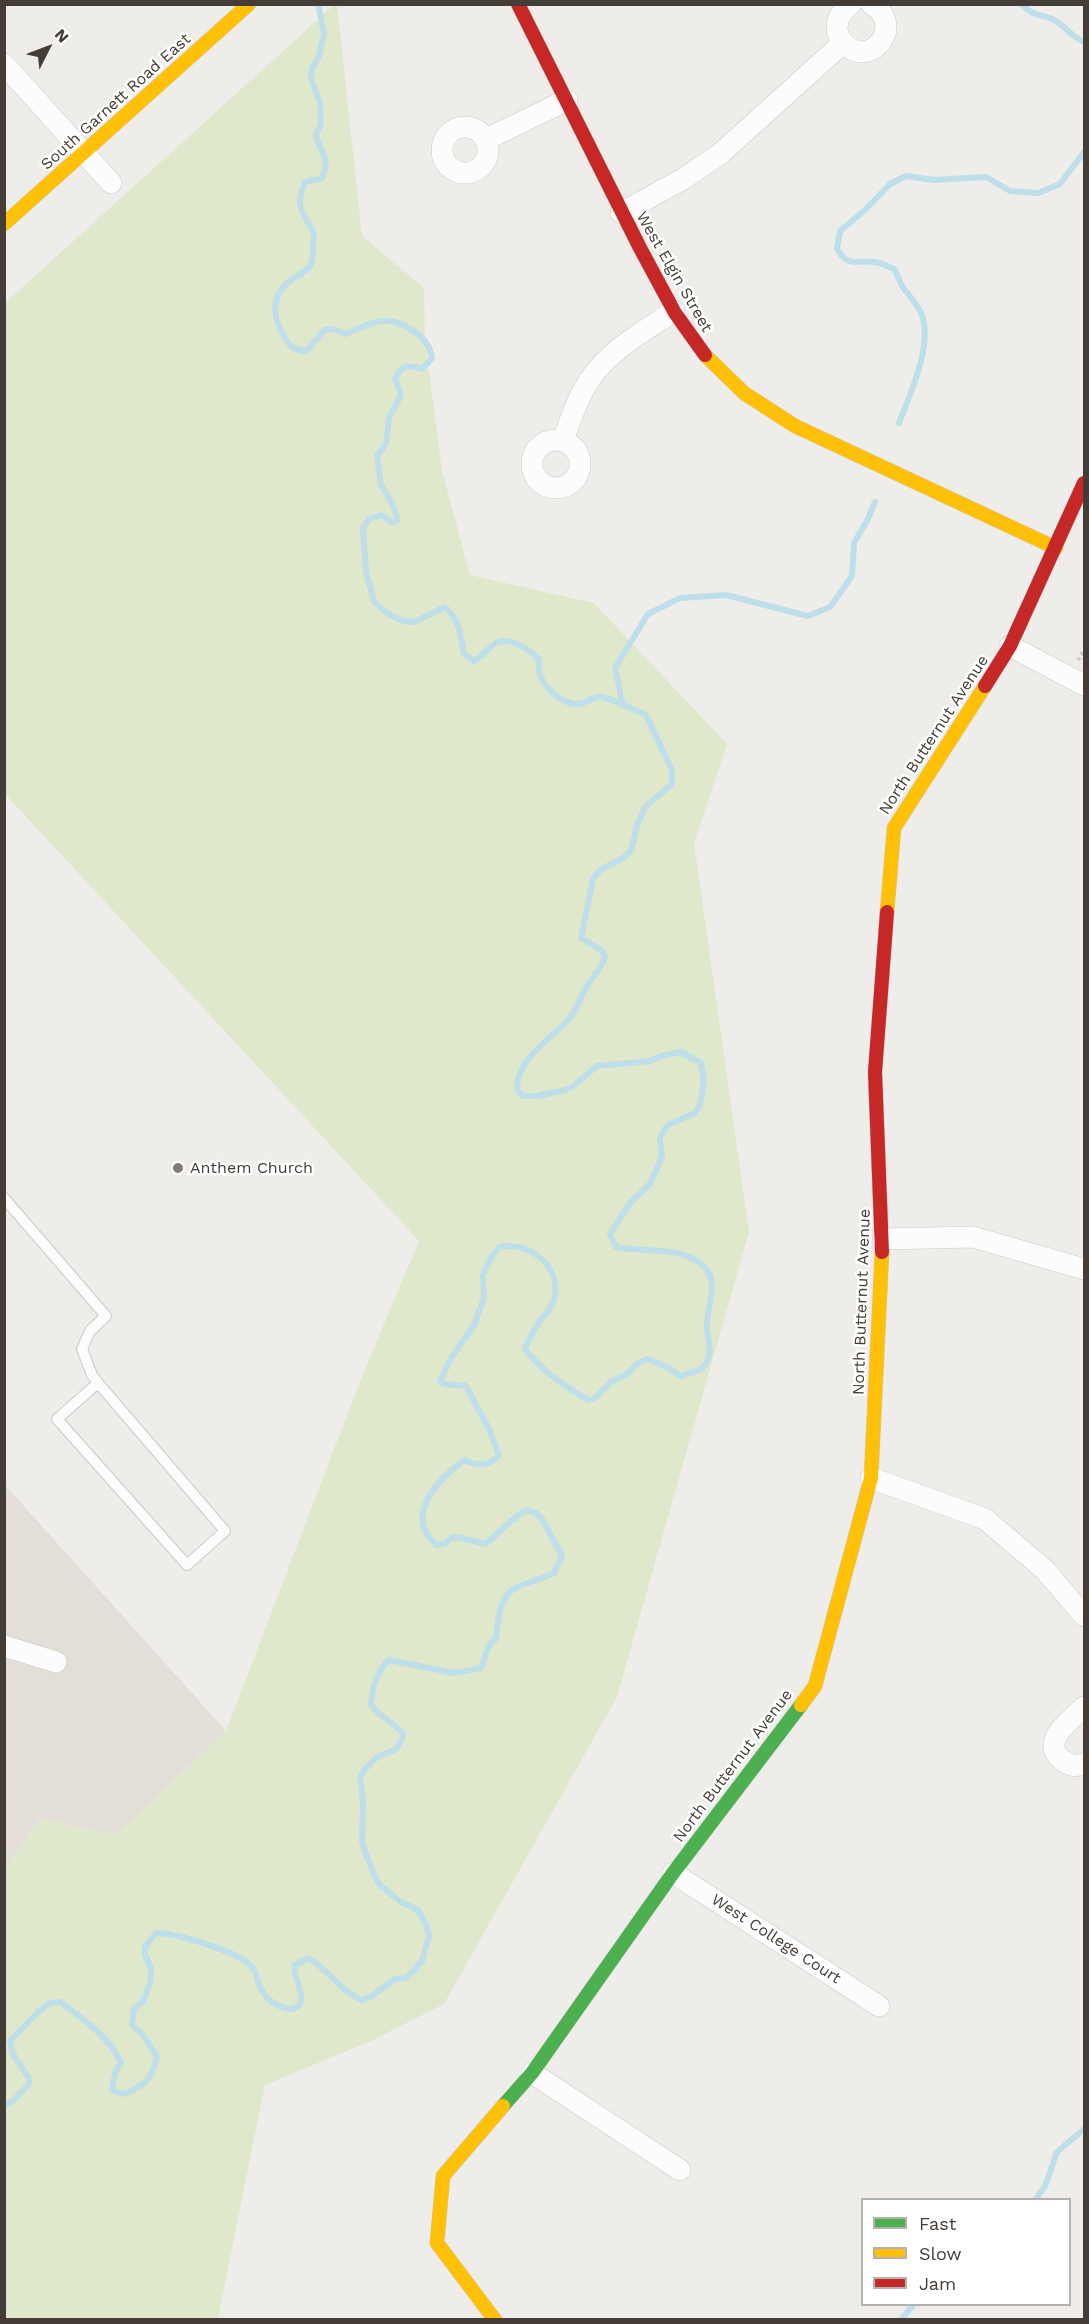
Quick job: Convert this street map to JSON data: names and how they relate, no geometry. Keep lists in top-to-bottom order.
{
  "streets": {
    "street": [
      "South Garnett Road East",
      "West Elgin Street",
      "North Butternut Avenue",
      "West College Court"
    ]
  },
  "crossings": [
    ["West Elgin Street", "North Butternut Avenue"],
    ["North Butternut Avenue", "West College Court"]
  ],
  "places": ["Anthem Church"],
  "legend": ["Fast", "Slow", "Jam"],
  "north": "top right"
}
